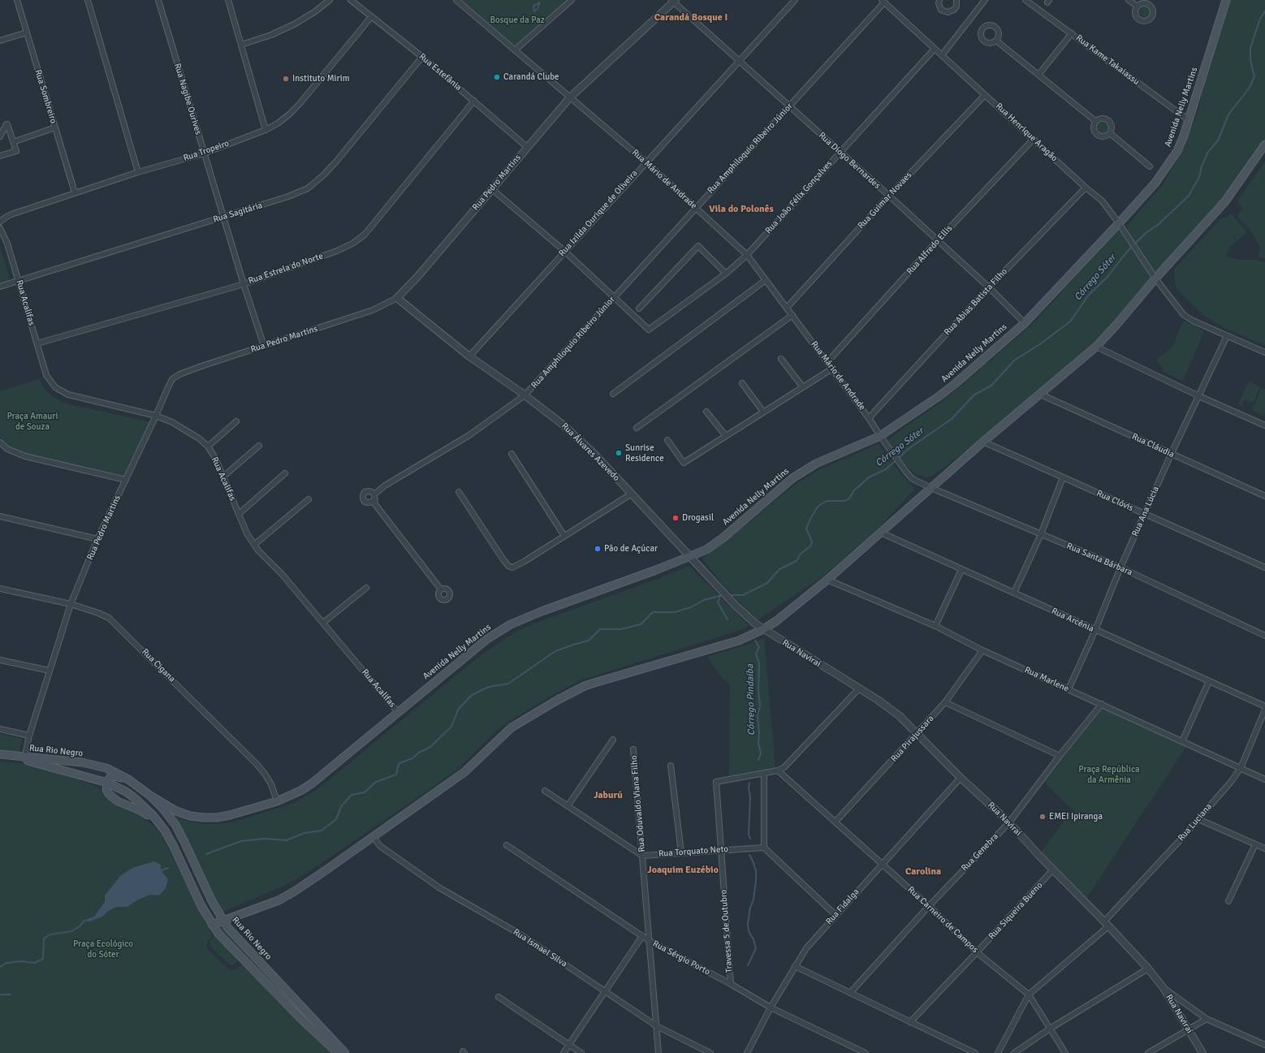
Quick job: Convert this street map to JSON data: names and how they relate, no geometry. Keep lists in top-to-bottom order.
{
  "streets": {
    "main road": ["Avenida Nelly Martins", "Rua Rio Negro"],
    "street": [
      "Rua Kame Takaiassu",
      "Rua Estefânia",
      "Rua Sombreiro",
      "Rua Nagibe Ourives",
      "Rua Henrique Aragão",
      "Rua Amphiloquio Ribeiro Júnior",
      "Rua Tropeiro",
      "Rua Diogo Bernardes",
      "Rua Mário de Andrade",
      "Rua Pedro Martins",
      "Rua João Félix Gonçalves",
      "Rua Guimar Novaes",
      "Rua Sagitária",
      "Rua Izilda Ourique de Oliveira",
      "Rua Alfredo Ellis",
      "Rua Estrela do Norte",
      "Rua Abias Batista Filho",
      "Rua Acalifas",
      "Rua Cláudia",
      "Rua Álvares Azevedo",
      "Rua Clóvis",
      "Rua Ana Lúcia",
      "Rua Santa Bárbara",
      "Rua Arcênia",
      "Rua Naviraí",
      "Rua Cigana",
      "Rua Marlene",
      "Rua Pirajussara",
      "Rua Oduvaldo Viana Filho",
      "Rua Luciana",
      "Rua Torquato Neto",
      "Rua Genebra",
      "Rua Fidalga",
      "Rua Siqueira Bueno",
      "Rua Carneiro de Campos",
      "Travessa 5 de Outubro",
      "Rua Ismael Silva",
      "Rua Sérgio Porto"
    ]
  },
  "crossings": [
    ["Rua Kame Takaiassu", "Avenida Nelly Martins"],
    ["Rua Estefânia", "Rua Tropeiro"],
    ["Rua Estefânia", "Rua Pedro Martins"],
    ["Rua Estefânia", "Rua Sagitária"],
    ["Rua Estefânia", "Rua Estrela do Norte"],
    ["Rua Sombreiro", "Rua Tropeiro"],
    ["Rua Nagibe Ourives", "Rua Tropeiro"],
    ["Rua Nagibe Ourives", "Rua Pedro Martins"],
    ["Rua Nagibe Ourives", "Rua Sagitária"],
    ["Rua Nagibe Ourives", "Rua Estrela do Norte"],
    ["Avenida Nelly Martins", "Rua Henrique Aragão"],
    ["Avenida Nelly Martins", "Rua Diogo Bernardes"],
    ["Avenida Nelly Martins", "Rua Mário de Andrade"],
    ["Avenida Nelly Martins", "Rua Acalifas"],
    ["Avenida Nelly Martins", "Rua Álvares Azevedo"],
    ["Avenida Nelly Martins", "Rua Cigana"],
    ["Avenida Nelly Martins", "Rua Rio Negro"],
    ["Rua Henrique Aragão", "Rua Amphiloquio Ribeiro Júnior"],
    ["Rua Henrique Aragão", "Rua João Félix Gonçalves"],
    ["Rua Henrique Aragão", "Rua Guimar Novaes"],
    ["Rua Henrique Aragão", "Rua Alfredo Ellis"],
    ["Rua Henrique Aragão", "Rua Abias Batista Filho"],
    ["Rua Henrique Aragão", "Rua Ana Lúcia"],
    ["Rua Amphiloquio Ribeiro Júnior", "Rua Diogo Bernardes"],
    ["Rua Amphiloquio Ribeiro Júnior", "Rua Mário de Andrade"],
    ["Rua Amphiloquio Ribeiro Júnior", "Rua João Félix Gonçalves"],
    ["Rua Amphiloquio Ribeiro Júnior", "Rua Álvares Azevedo"],
    ["Rua Diogo Bernardes", "Rua Pedro Martins"],
    ["Rua Diogo Bernardes", "Rua João Félix Gonçalves"],
    ["Rua Diogo Bernardes", "Rua Guimar Novaes"],
    ["Rua Diogo Bernardes", "Rua Izilda Ourique de Oliveira"],
    ["Rua Diogo Bernardes", "Rua Alfredo Ellis"],
    ["Rua Diogo Bernardes", "Rua Abias Batista Filho"],
    ["Rua Mário de Andrade", "Rua Pedro Martins"],
    ["Rua Mário de Andrade", "Rua João Félix Gonçalves"],
    ["Rua Mário de Andrade", "Rua Guimar Novaes"],
    ["Rua Mário de Andrade", "Rua Izilda Ourique de Oliveira"],
    ["Rua Mário de Andrade", "Rua Alfredo Ellis"],
    ["Rua Mário de Andrade", "Rua Abias Batista Filho"],
    ["Rua Mário de Andrade", "Rua Santa Bárbara"],
    ["Rua Pedro Martins", "Rua Acalifas"],
    ["Rua Pedro Martins", "Rua Álvares Azevedo"],
    ["Rua Pedro Martins", "Rua Cigana"],
    ["Rua Pedro Martins", "Rua Rio Negro"],
    ["Rua Sagitária", "Rua Acalifas"],
    ["Rua Izilda Ourique de Oliveira", "Rua Álvares Azevedo"],
    ["Rua Estrela do Norte", "Rua Acalifas"],
    ["Rua Cláudia", "Rua Ana Lúcia"],
    ["Rua Álvares Azevedo", "Rua Naviraí"],
    ["Rua Clóvis", "Rua Ana Lúcia"],
    ["Rua Ana Lúcia", "Rua Santa Bárbara"],
    ["Rua Ana Lúcia", "Rua Arcênia"],
    ["Rua Ana Lúcia", "Rua Marlene"],
    ["Rua Naviraí", "Rua Pirajussara"],
    ["Rua Naviraí", "Rua Luciana"],
    ["Rua Naviraí", "Rua Genebra"],
    ["Rua Naviraí", "Rua Fidalga"],
    ["Rua Naviraí", "Rua Siqueira Bueno"],
    ["Rua Marlene", "Rua Pirajussara"],
    ["Rua Marlene", "Rua Luciana"],
    ["Rua Marlene", "Rua Genebra"],
    ["Rua Pirajussara", "Rua Carneiro de Campos"],
    ["Rua Oduvaldo Viana Filho", "Rua Torquato Neto"],
    ["Rua Oduvaldo Viana Filho", "Rua Ismael Silva"],
    ["Rua Oduvaldo Viana Filho", "Rua Sérgio Porto"],
    ["Rua Luciana", "Rua Carneiro de Campos"],
    ["Rua Torquato Neto", "Travessa 5 de Outubro"],
    ["Rua Genebra", "Rua Carneiro de Campos"],
    ["Rua Fidalga", "Rua Carneiro de Campos"],
    ["Rua Fidalga", "Rua Sérgio Porto"],
    ["Rua Siqueira Bueno", "Rua Carneiro de Campos"],
    ["Travessa 5 de Outubro", "Rua Sérgio Porto"]
  ],
  "districts": [
    "Carandá Bosque I",
    "Vila do Polonês",
    "Jaburú",
    "Joaquim Euzébio",
    "Carolina"
  ],
  "water": ["Córrego Sóter", "Córrego Pindaíba"],
  "parks": [
    "Bosque da Paz",
    "Praça Amauri de Souza",
    "Praça República da Armênia",
    "Praça Ecológico do Sóter"
  ],
  "places": [
    "Carandá Clube",
    "Instituto Mirim",
    "Sunrise Residence",
    "Drogasil",
    "Pão de Açúcar",
    "EMEI Ipiranga"
  ]
}
